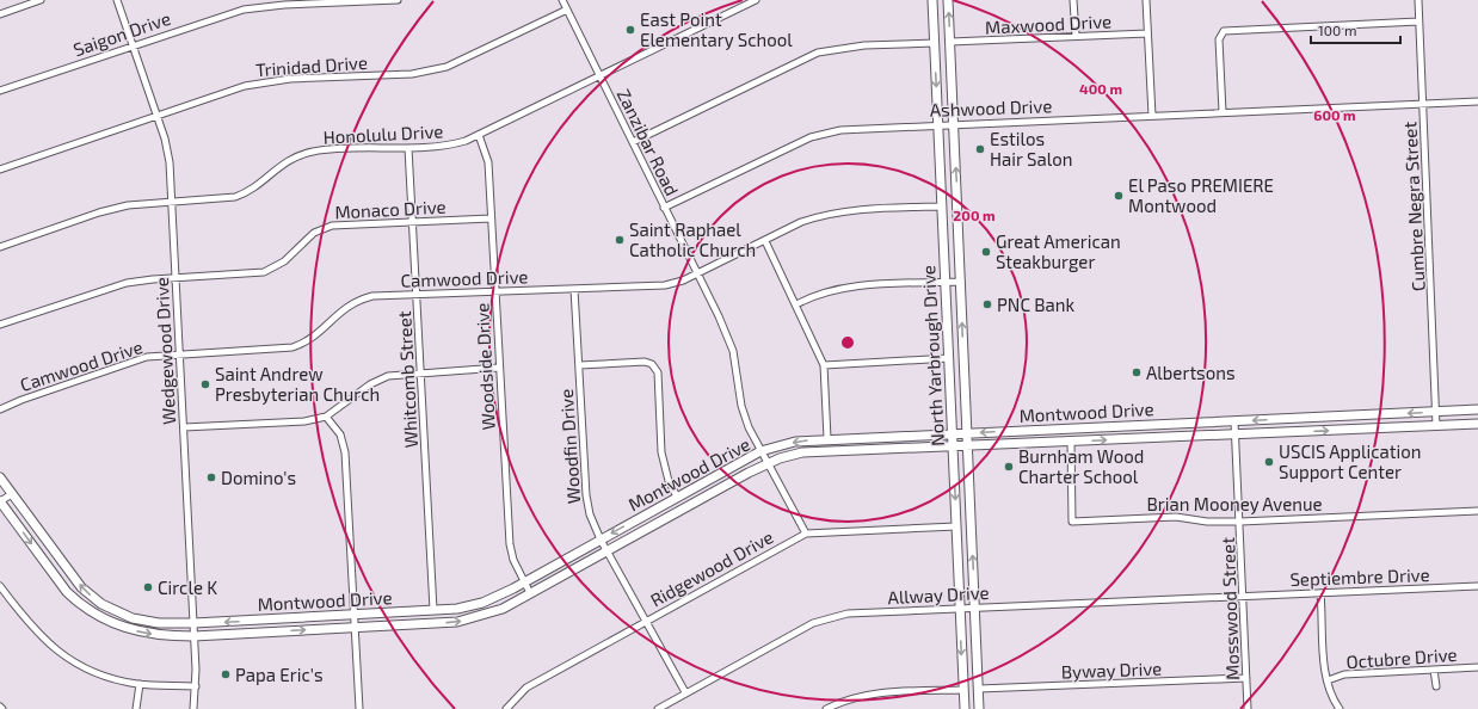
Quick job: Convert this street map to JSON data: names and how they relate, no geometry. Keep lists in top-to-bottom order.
{
  "streets": {
    "main road": ["North Yarbrough Drive", "Montwood Drive"],
    "street": [
      "Maxwood Drive",
      "Saigon Drive",
      "Trinidad Drive",
      "Ashwood Drive",
      "Honolulu Drive",
      "Zanzibar Road",
      "Cumbre Negra Street",
      "Monaco Drive",
      "Camwood Drive",
      "Wedgewood Drive",
      "Woodside Drive",
      "Whitcomb Street",
      "Woodfin Drive",
      "Brian Mooney Avenue",
      "Ridgewood Drive",
      "Septiembre Drive",
      "Allway Drive",
      "Mosswood Street",
      "Octubre Drive",
      "Byway Drive"
    ]
  },
  "crossings": [
    ["Maxwood Drive", "North Yarbrough Drive"],
    ["Saigon Drive", "Wedgewood Drive"],
    ["Trinidad Drive", "Zanzibar Road"],
    ["Trinidad Drive", "Wedgewood Drive"],
    ["Ashwood Drive", "Zanzibar Road"],
    ["Ashwood Drive", "Cumbre Negra Street"],
    ["Ashwood Drive", "North Yarbrough Drive"],
    ["Honolulu Drive", "Zanzibar Road"],
    ["Honolulu Drive", "Wedgewood Drive"],
    ["Honolulu Drive", "Woodside Drive"],
    ["Honolulu Drive", "Whitcomb Street"],
    ["Zanzibar Road", "Camwood Drive"],
    ["Zanzibar Road", "Montwood Drive"],
    ["Zanzibar Road", "Ridgewood Drive"],
    ["Cumbre Negra Street", "Montwood Drive"],
    ["Monaco Drive", "Wedgewood Drive"],
    ["Monaco Drive", "Woodside Drive"],
    ["Monaco Drive", "Whitcomb Street"],
    ["Camwood Drive", "Wedgewood Drive"],
    ["Camwood Drive", "North Yarbrough Drive"],
    ["Camwood Drive", "Woodside Drive"],
    ["Camwood Drive", "Whitcomb Street"],
    ["Camwood Drive", "Woodfin Drive"],
    ["Wedgewood Drive", "Montwood Drive"],
    ["North Yarbrough Drive", "Montwood Drive"],
    ["North Yarbrough Drive", "Ridgewood Drive"],
    ["North Yarbrough Drive", "Allway Drive"],
    ["North Yarbrough Drive", "Byway Drive"],
    ["Woodside Drive", "Montwood Drive"],
    ["Whitcomb Street", "Montwood Drive"],
    ["Montwood Drive", "Woodfin Drive"],
    ["Montwood Drive", "Brian Mooney Avenue"],
    ["Montwood Drive", "Mosswood Street"],
    ["Woodfin Drive", "Ridgewood Drive"],
    ["Woodfin Drive", "Allway Drive"],
    ["Brian Mooney Avenue", "Mosswood Street"],
    ["Septiembre Drive", "Allway Drive"],
    ["Septiembre Drive", "Mosswood Street"],
    ["Allway Drive", "Mosswood Street"],
    ["Mosswood Street", "Byway Drive"]
  ],
  "places": [
    "East Point Elementary School",
    "Estilos Hair Salon",
    "El Paso PREMIERE Montwood",
    "Saint Raphael Catholic Church",
    "Great American Steakburger",
    "PNC Bank",
    "Albertsons",
    "Saint Andrew Presbyterian Church",
    "USCIS Application Support Center",
    "Burnham Wood Charter School",
    "Domino's",
    "Circle K",
    "Papa Eric's"
  ],
  "scale_bar": "100 m",
  "rings": ["400 m", "600 m", "200 m"]
}
